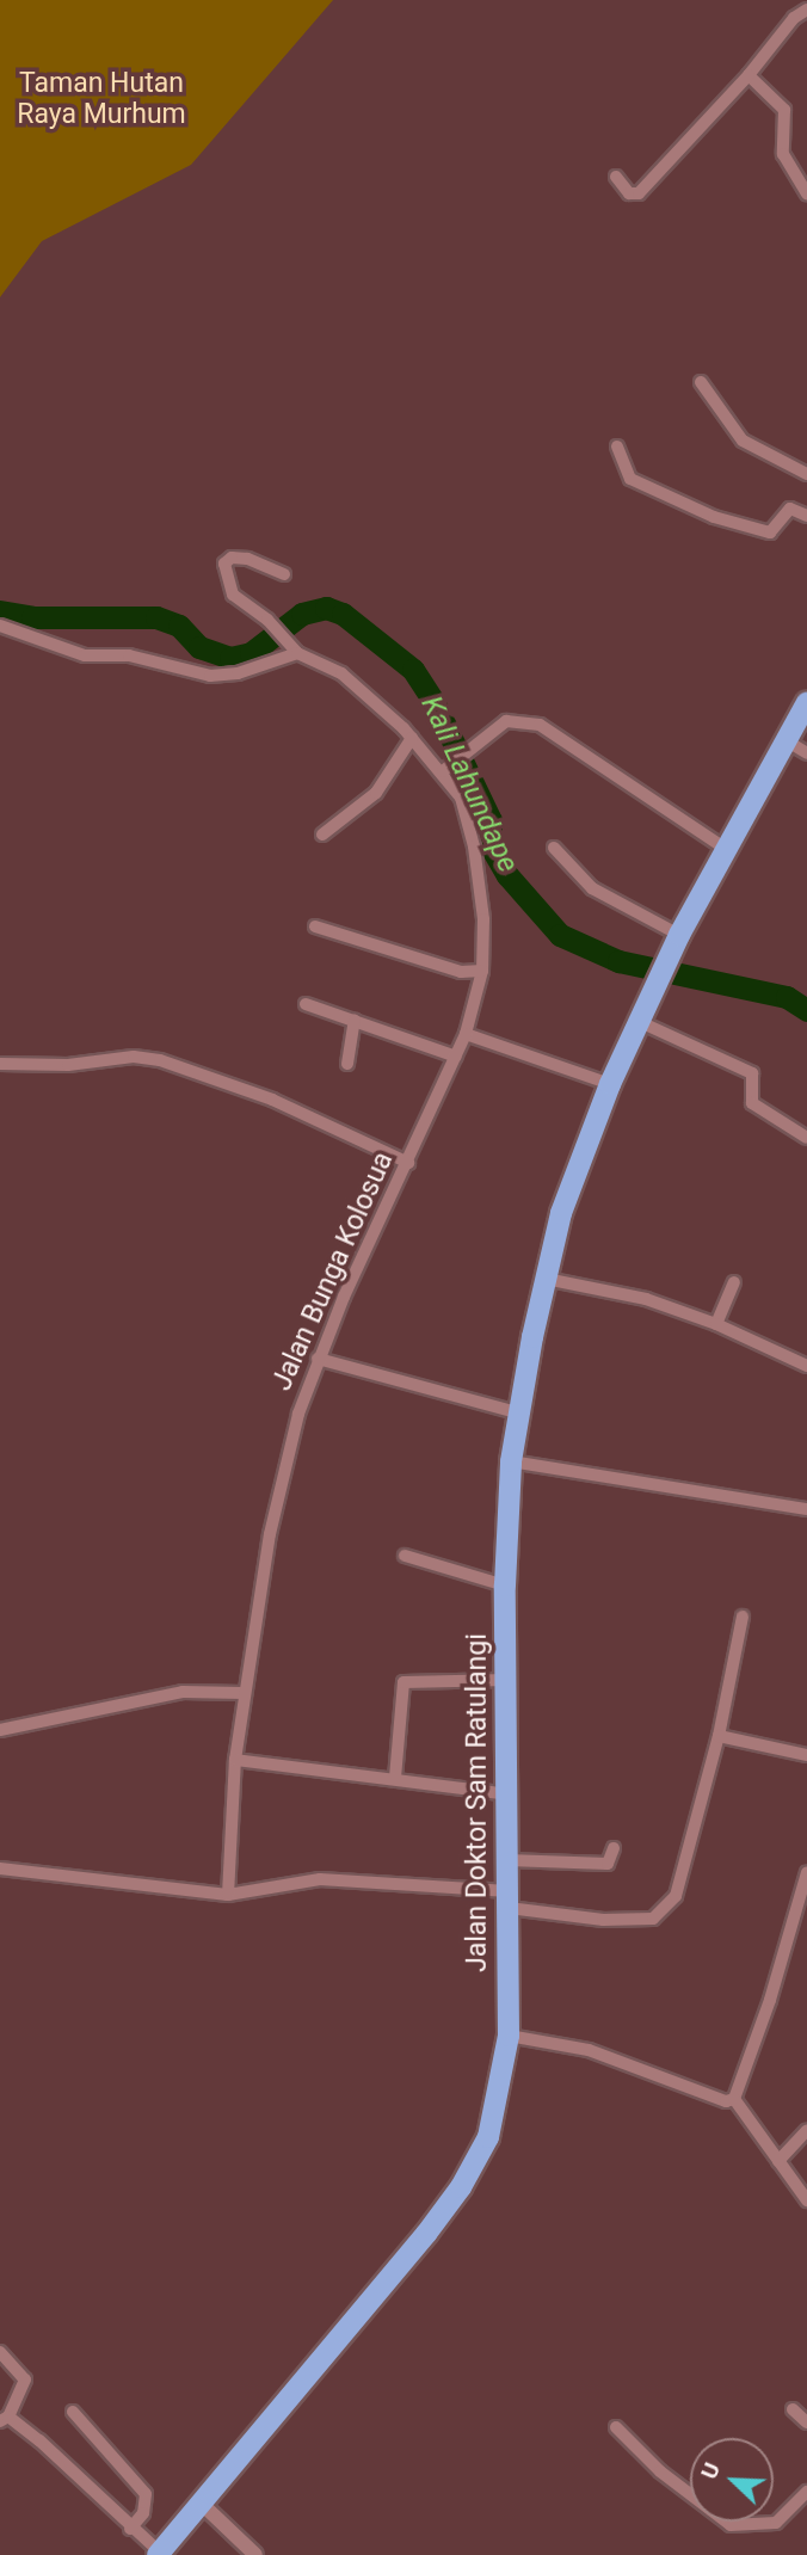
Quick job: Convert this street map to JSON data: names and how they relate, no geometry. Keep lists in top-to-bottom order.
{
  "streets": {
    "highway": ["Jalan Doktor Sam Ratulangi"],
    "street": ["Jalan Bunga Kolosua"]
  },
  "water": ["Kali Lahundape"],
  "parks": ["Taman Hutan Raya Murhum"],
  "north": "top left"
}
